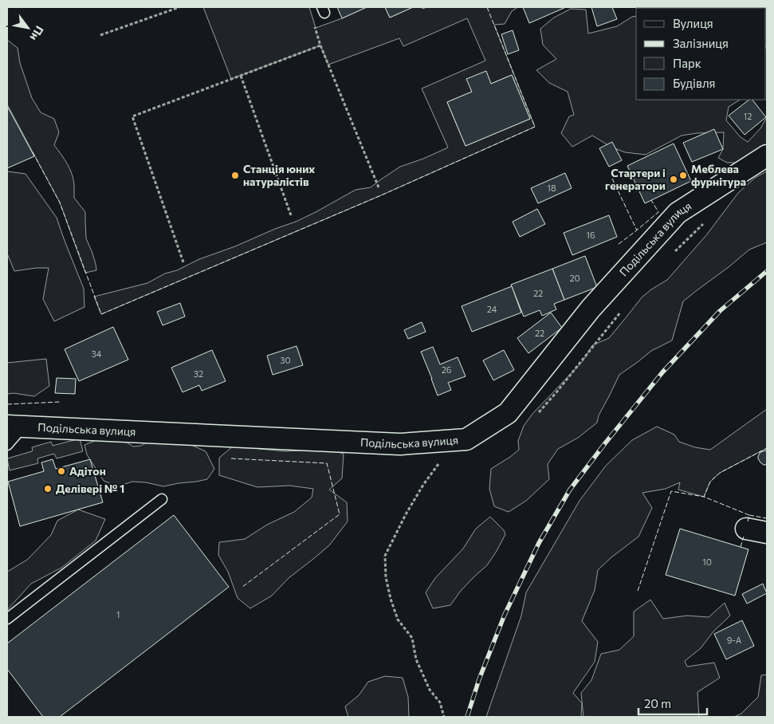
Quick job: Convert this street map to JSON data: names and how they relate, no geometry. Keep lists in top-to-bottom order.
{
  "streets": {
    "street": ["Подільська вулиця"]
  },
  "places": [
    "Станція юних натуралістів",
    "Меблева фурнітура",
    "Стартери і генератори",
    "Адітон",
    "Делівері № 1"
  ],
  "house_numbers": [
    "12",
    "18",
    "16",
    "20",
    "22",
    "24",
    "22",
    "34",
    "30",
    "26",
    "32",
    "10",
    "1",
    "9-А"
  ],
  "legend": [
    "Вулиця",
    "Залізниця",
    "Парк",
    "Будівля"
  ],
  "scale_bar": "20 m",
  "north": "bottom right"
}
